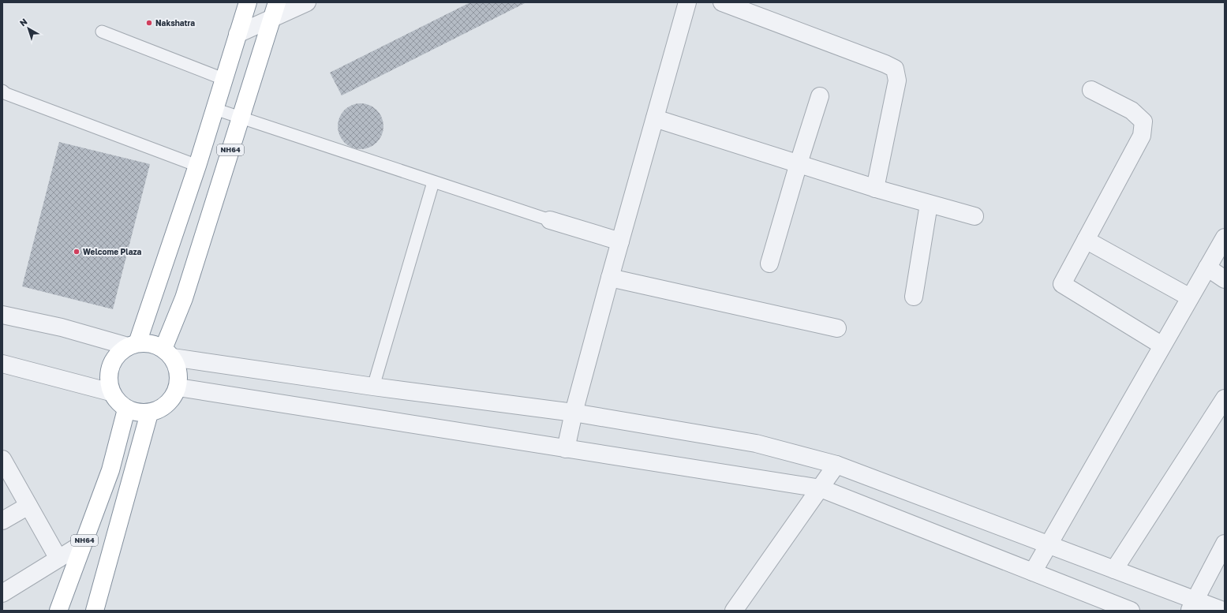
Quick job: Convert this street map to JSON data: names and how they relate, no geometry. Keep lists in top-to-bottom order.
{
  "streets": {
    "highway": ["NH64"]
  },
  "places": ["Nakshatra", "Welcome Plaza"],
  "north": "top left"
}
